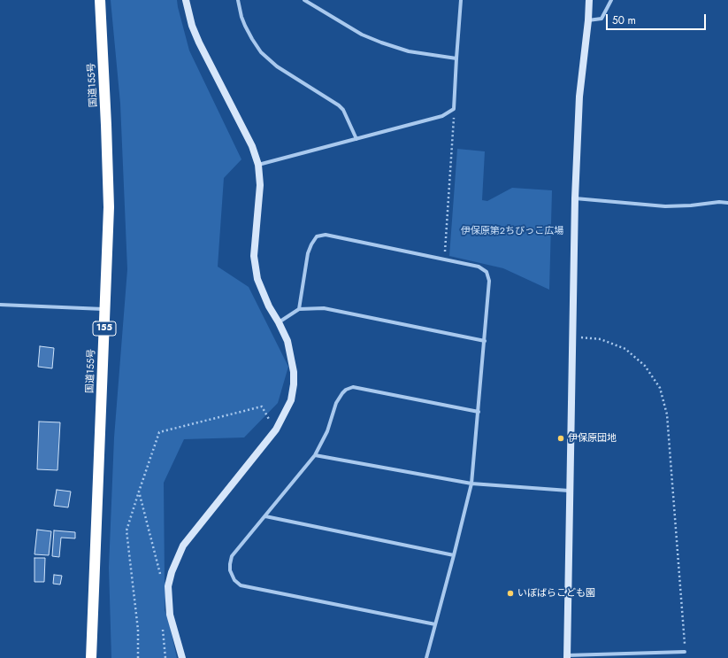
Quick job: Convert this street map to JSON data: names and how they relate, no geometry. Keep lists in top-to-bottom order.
{
  "streets": {
    "highway": ["国道155号", "155"]
  },
  "parks": ["伊保原第2ちびっこ広場"],
  "places": ["伊保原団地", "いぼばらこども園"],
  "scale_bar": "50 m"
}
